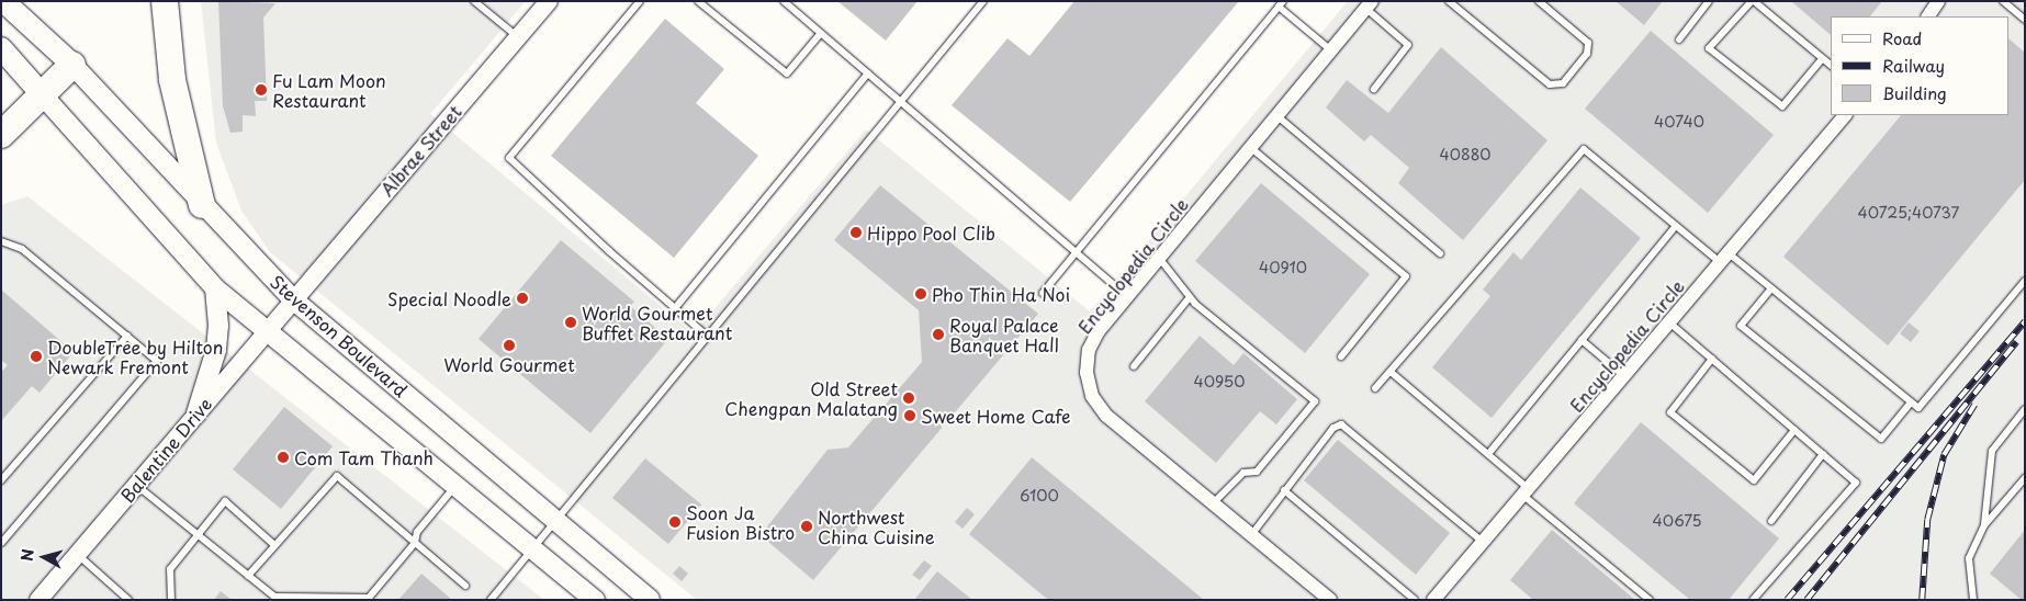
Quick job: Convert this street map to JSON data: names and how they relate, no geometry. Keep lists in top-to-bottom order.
{
  "streets": {
    "main road": ["Stevenson Boulevard"],
    "street": ["Albrae Street", "Encyclopedia Circle", "Balentine Drive"]
  },
  "crossings": [
    ["Albrae Street", "Stevenson Boulevard"],
    ["Albrae Street", "Balentine Drive"],
    ["Stevenson Boulevard", "Balentine Drive"]
  ],
  "places": [
    "Fu Lam Moon Restaurant",
    "Hippo Pool Clib",
    "Pho Thin Ha Noi",
    "Special Noodle",
    "World Gourmet Buffet Restaurant",
    "Royal Palace Banquet Hall",
    "World Gourmet",
    "DoubleTree by Hilton Newark Fremont",
    "Old Street Chengpan Malatang",
    "Sweet Home Cafe",
    "Com Tam Thanh",
    "Soon Ja Fusion Bistro",
    "Northwest China Cuisine"
  ],
  "house_numbers": [
    "40740",
    "40880",
    "40725;40737",
    "40910",
    "40950",
    "6100",
    "40675"
  ],
  "legend": ["Road", "Railway", "Building"],
  "north": "left"
}
